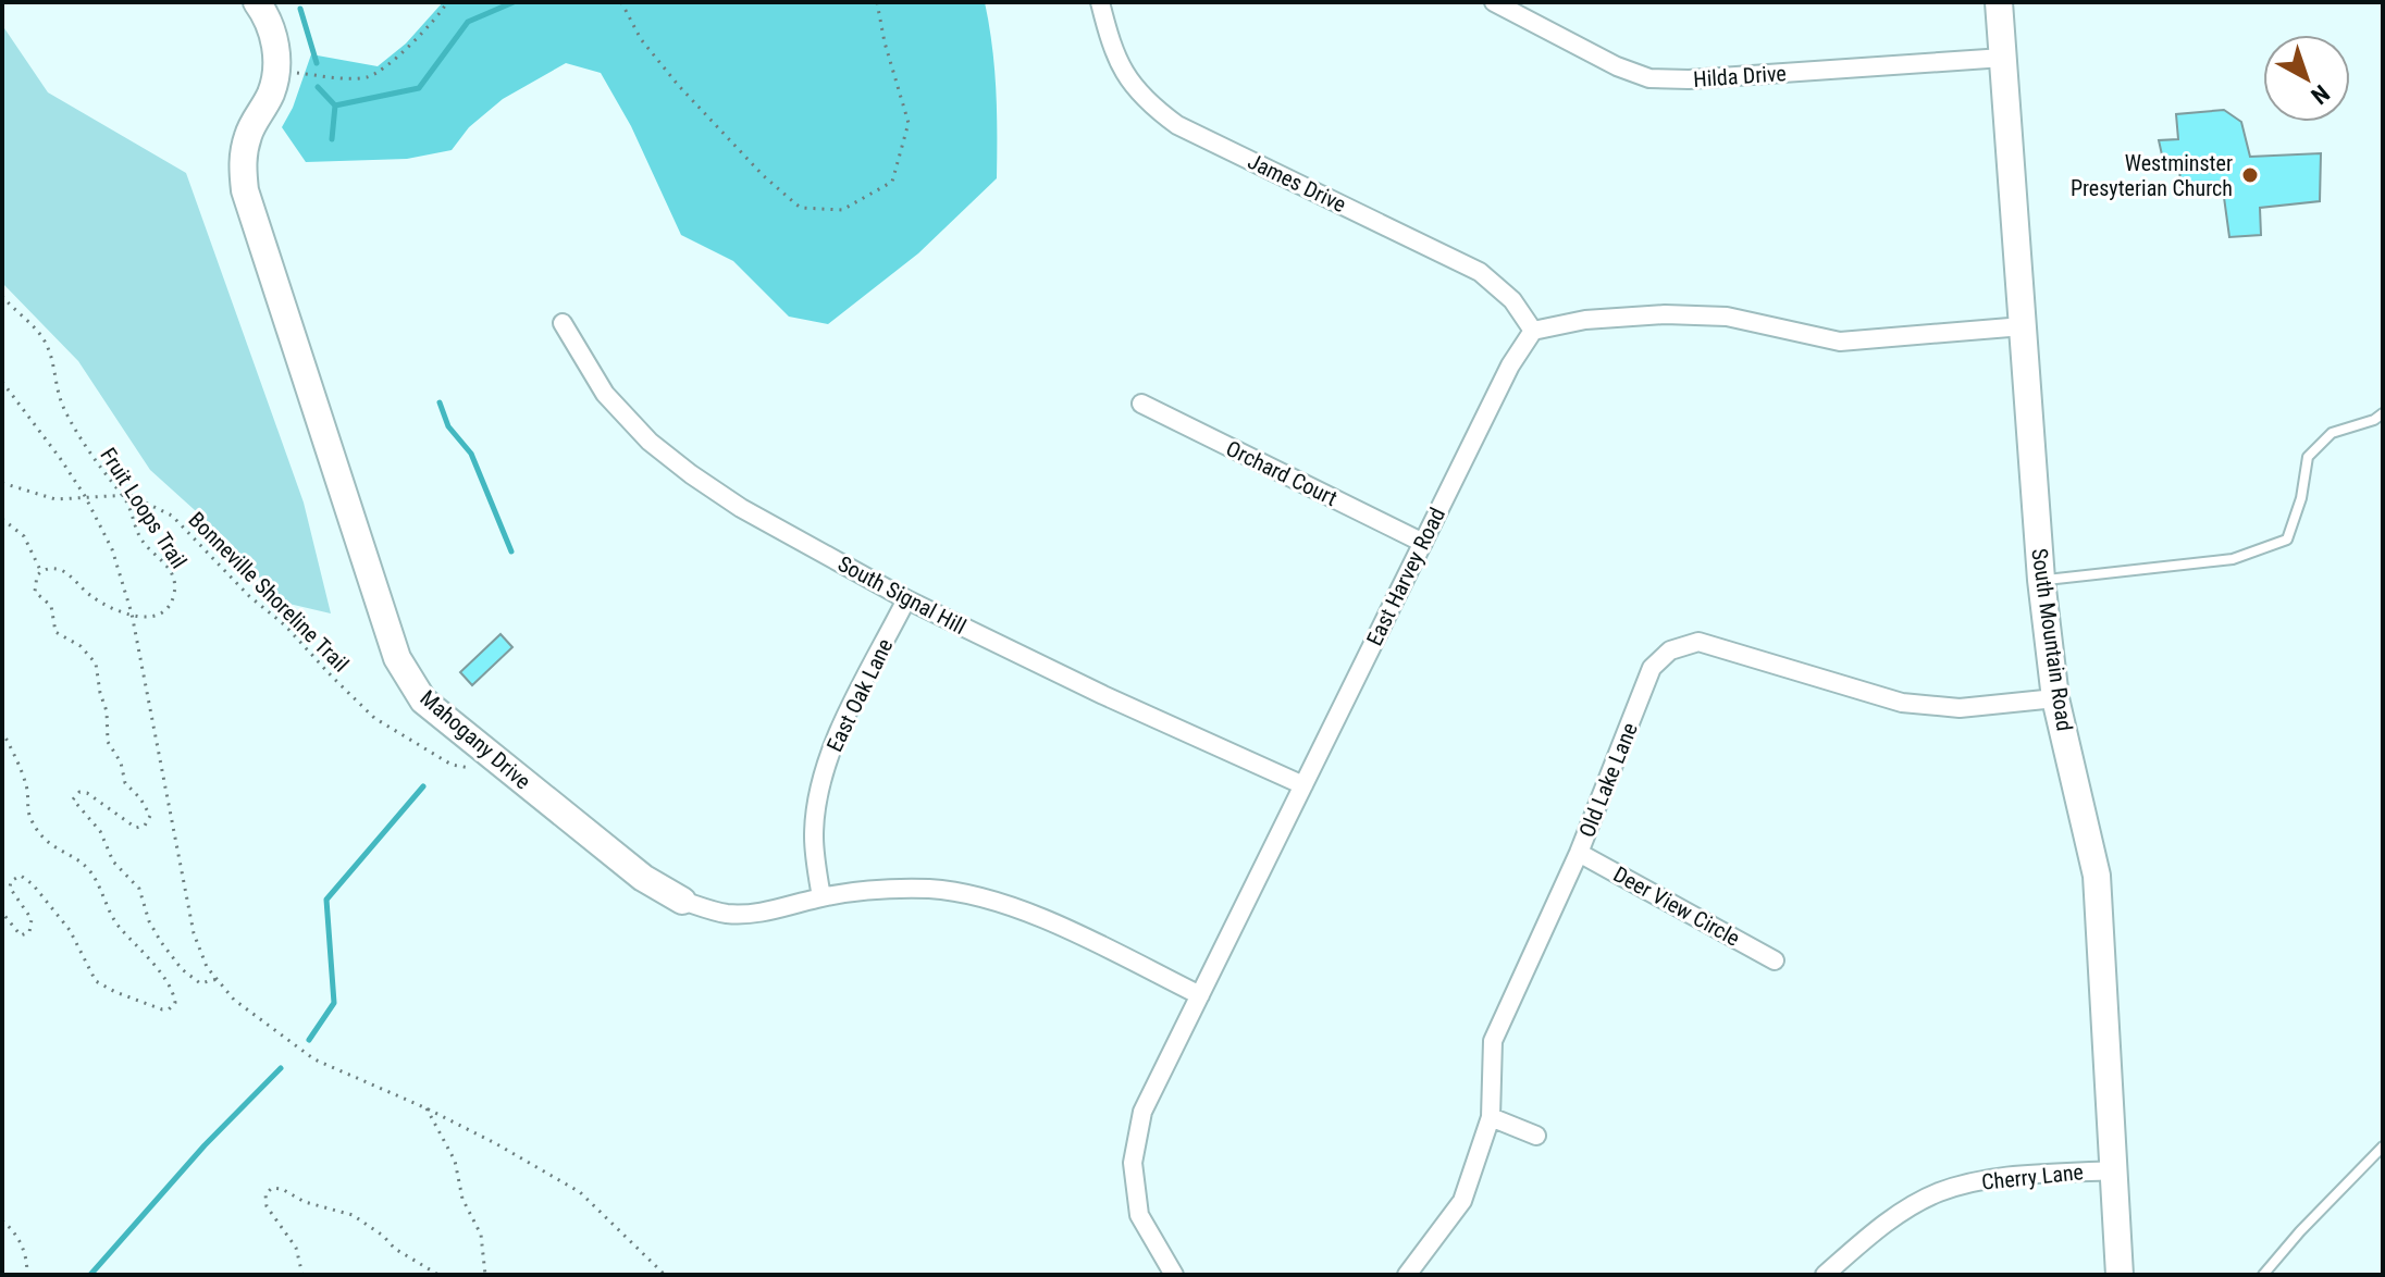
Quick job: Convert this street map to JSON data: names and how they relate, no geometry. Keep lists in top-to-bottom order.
{
  "streets": {
    "street": [
      "Hilda Drive",
      "James Drive",
      "Orchard Court",
      "East Harvey Road",
      "South Signal Hill",
      "South Mountain Road",
      "East Oak Lane",
      "Mahogany Drive",
      "Old Lake Lane",
      "Deer View Circle",
      "Cherry Lane"
    ],
    "path": ["Fruit Loops Trail", "Bonneville Shoreline Trail"]
  },
  "crossings": [
    ["Hilda Drive", "South Mountain Road"],
    ["James Drive", "East Harvey Road"],
    ["Orchard Court", "East Harvey Road"],
    ["Fruit Loops Trail", "Bonneville Shoreline Trail"],
    ["East Harvey Road", "South Signal Hill"],
    ["East Harvey Road", "Mahogany Drive"],
    ["Bonneville Shoreline Trail", "Mahogany Drive"],
    ["South Signal Hill", "East Oak Lane"],
    ["South Mountain Road", "Old Lake Lane"],
    ["South Mountain Road", "Cherry Lane"],
    ["East Oak Lane", "Mahogany Drive"],
    ["Old Lake Lane", "Deer View Circle"]
  ],
  "places": ["Westminster Presyterian Church"],
  "north": "bottom right"
}
